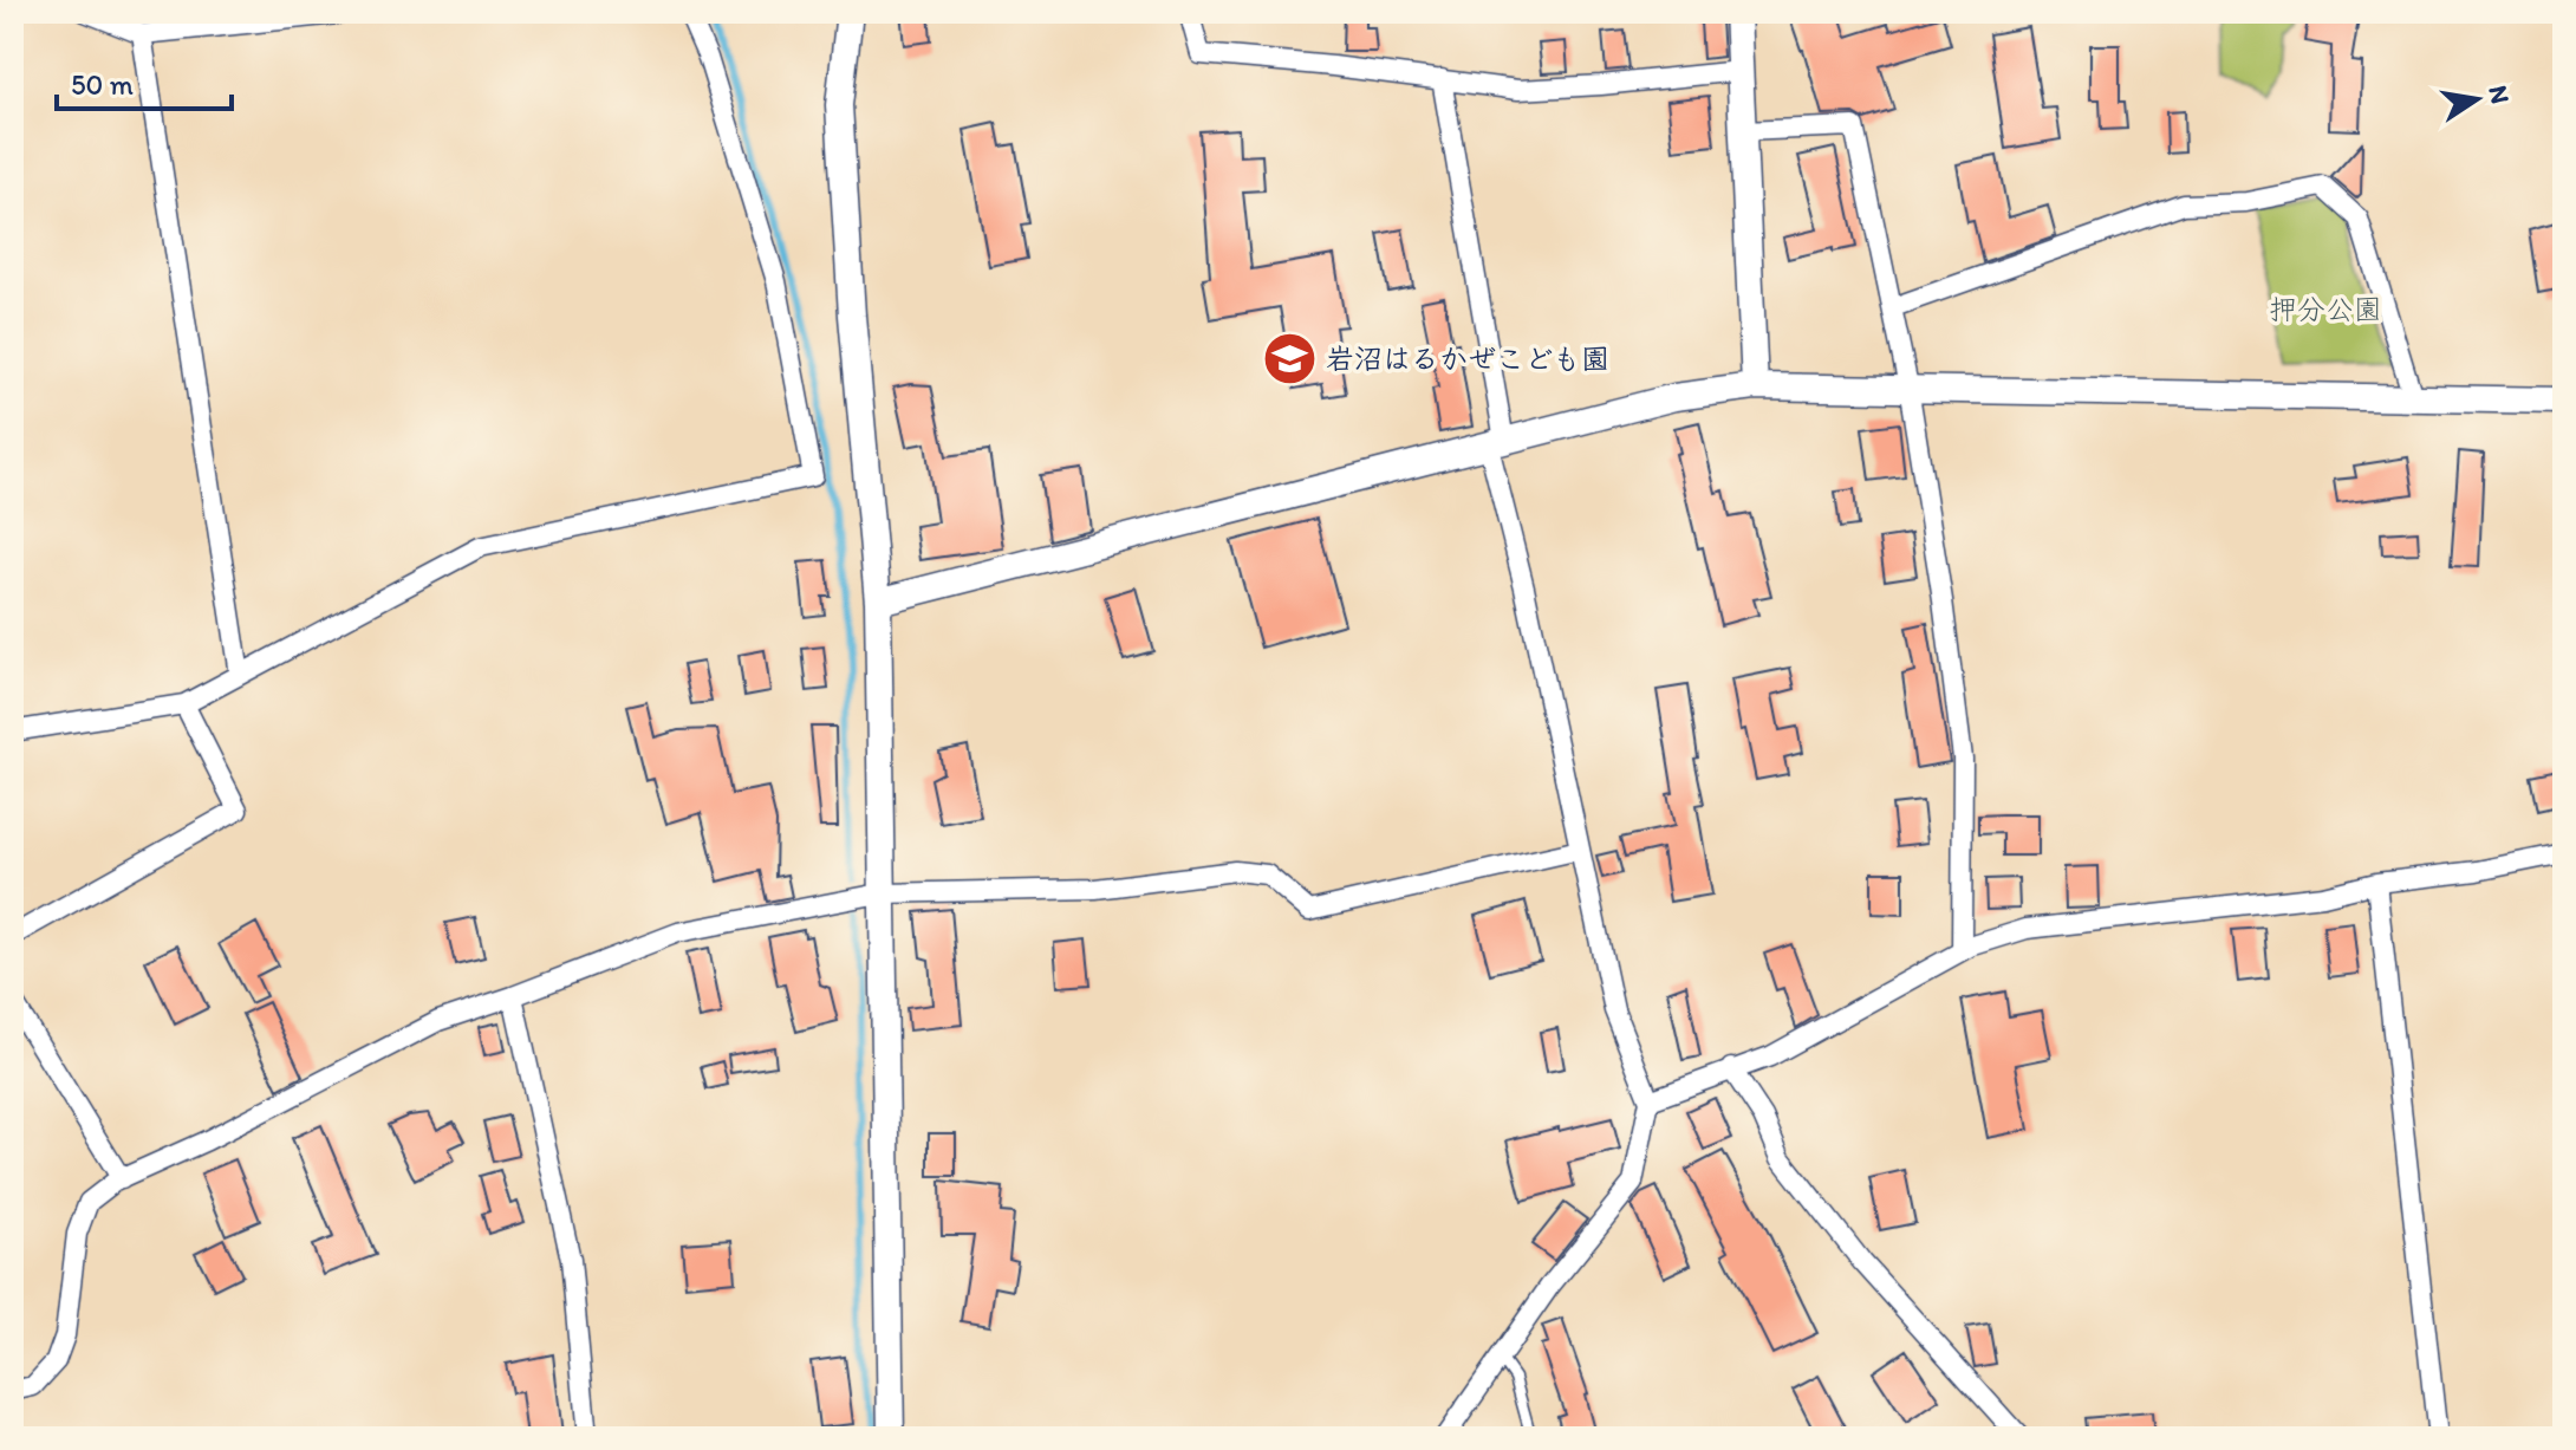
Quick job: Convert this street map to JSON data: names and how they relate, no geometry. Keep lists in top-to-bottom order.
{
  "parks": ["押分公園"],
  "places": {
    "school or university": ["岩沼はるかぜこども園"]
  },
  "scale_bar": "50 m",
  "north": "right"
}
